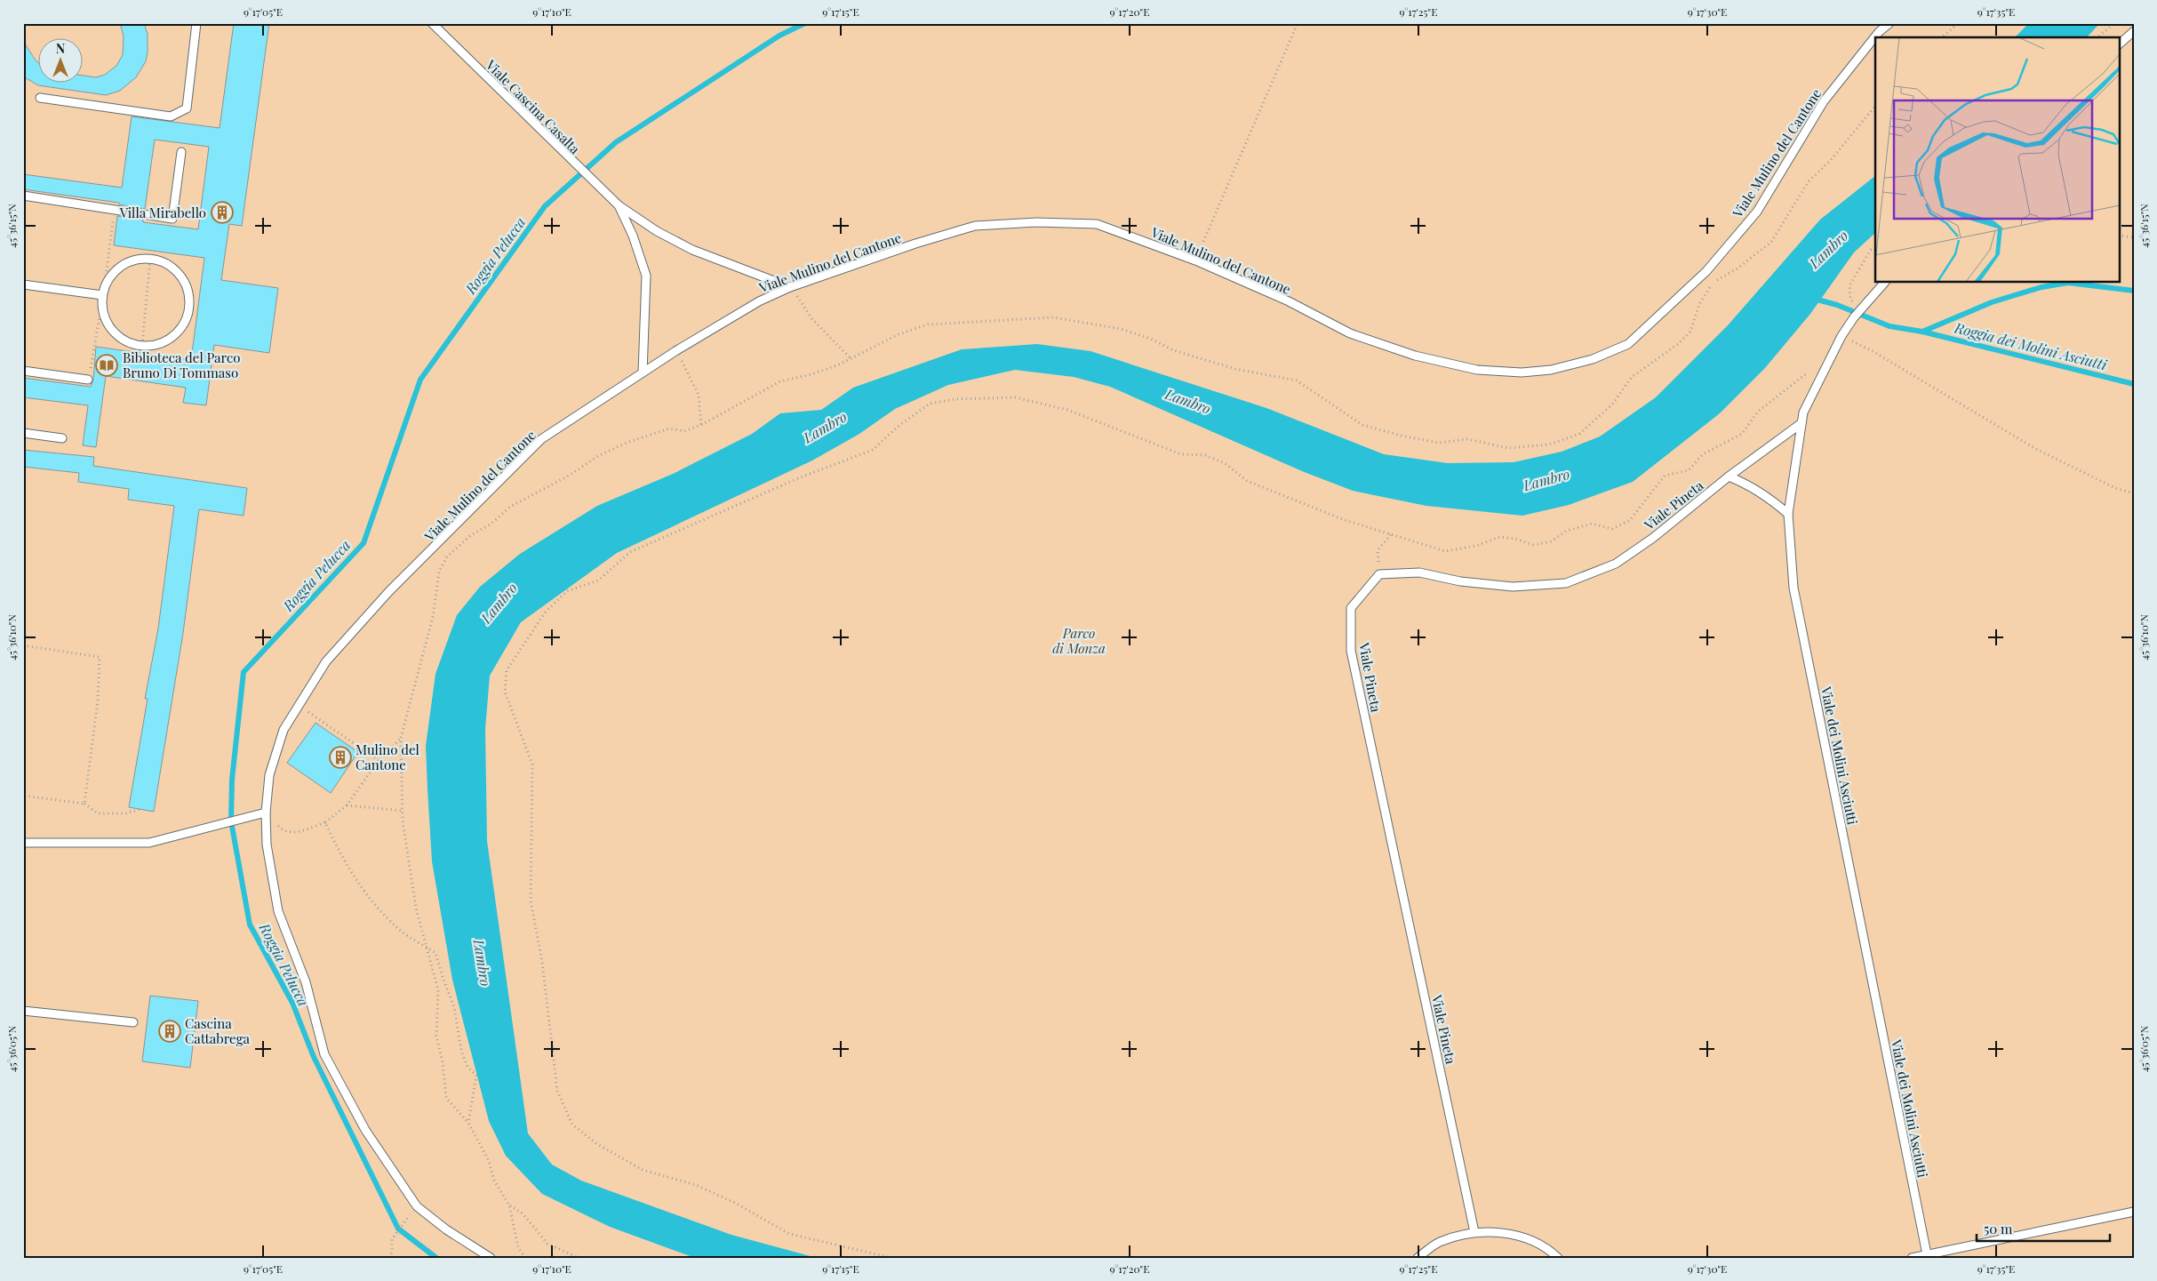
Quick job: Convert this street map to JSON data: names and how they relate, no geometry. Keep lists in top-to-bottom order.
{
  "streets": {
    "lane": [
      "Viale Cascina Casalta",
      "Viale Mulino del Cantone",
      "Viale Pineta",
      "Viale dei Molini Asciutti"
    ]
  },
  "crossings": [
    ["Viale Cascina Casalta", "Viale Mulino del Cantone"],
    ["Viale Pineta", "Viale dei Molini Asciutti"]
  ],
  "water": ["Lambro", "Roggia Pelucca", "Roggia dei Molini Asciutti"],
  "parks": ["Parco di Monza"],
  "places": {
    "building": ["Villa Mirabello", "Mulino del Cantone", "Cascina Cattabrega"],
    "library": ["Biblioteca del Parco Bruno Di Tommaso"]
  },
  "scale_bar": "50 m",
  "north": "top",
  "coordinates": [
    "9°17'05\"E",
    "9°17'10\"E",
    "9°17'15\"E",
    "9°17'20\"E",
    "9°17'25\"E",
    "9°17'30\"E",
    "9°17'35\"E",
    "45°36'15\"N",
    "45°36'10\"N",
    "45°36'05\"N"
  ]
}
